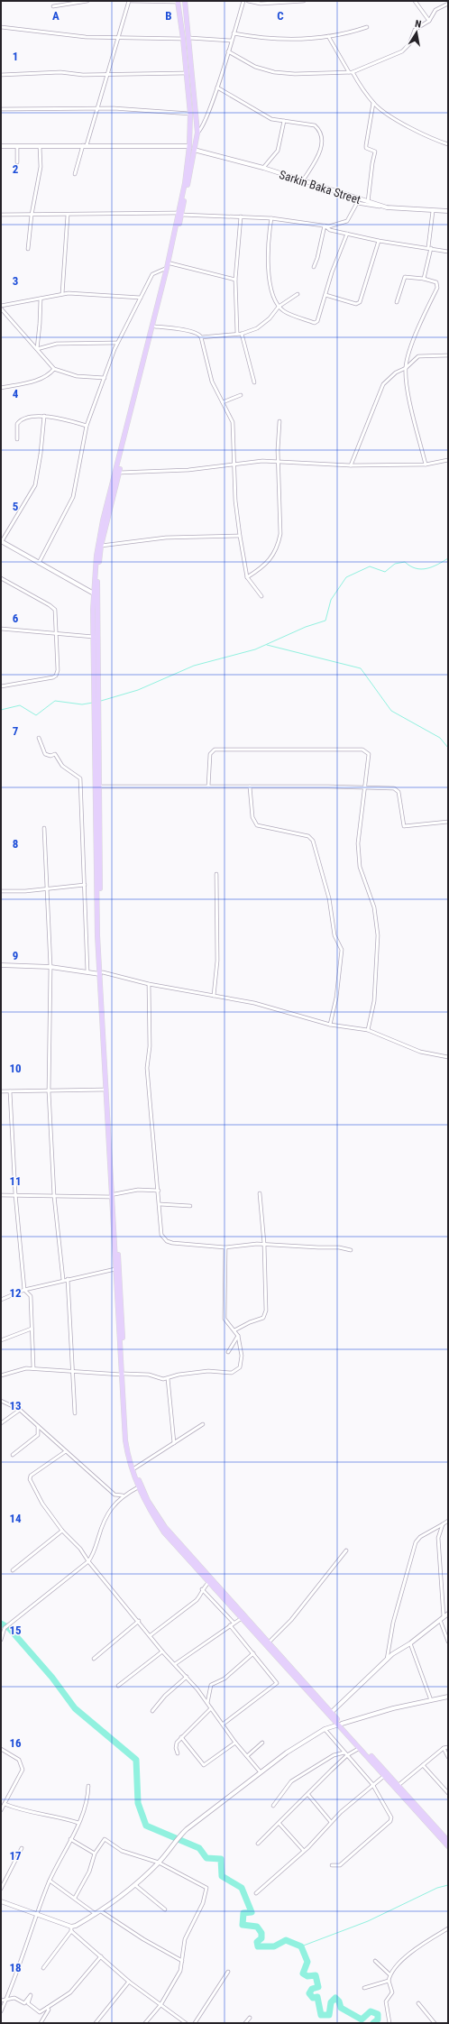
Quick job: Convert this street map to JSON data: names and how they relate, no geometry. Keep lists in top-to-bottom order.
{
  "streets": {
    "street": ["Sarkin Baka Street"]
  },
  "north": "top",
  "grid": {
    "columns": ["A", "B", "C"],
    "rows": [
      "1",
      "2",
      "3",
      "4",
      "5",
      "6",
      "7",
      "8",
      "9",
      "10",
      "11",
      "12",
      "13",
      "14",
      "15",
      "16",
      "17",
      "18"
    ]
  }
}
